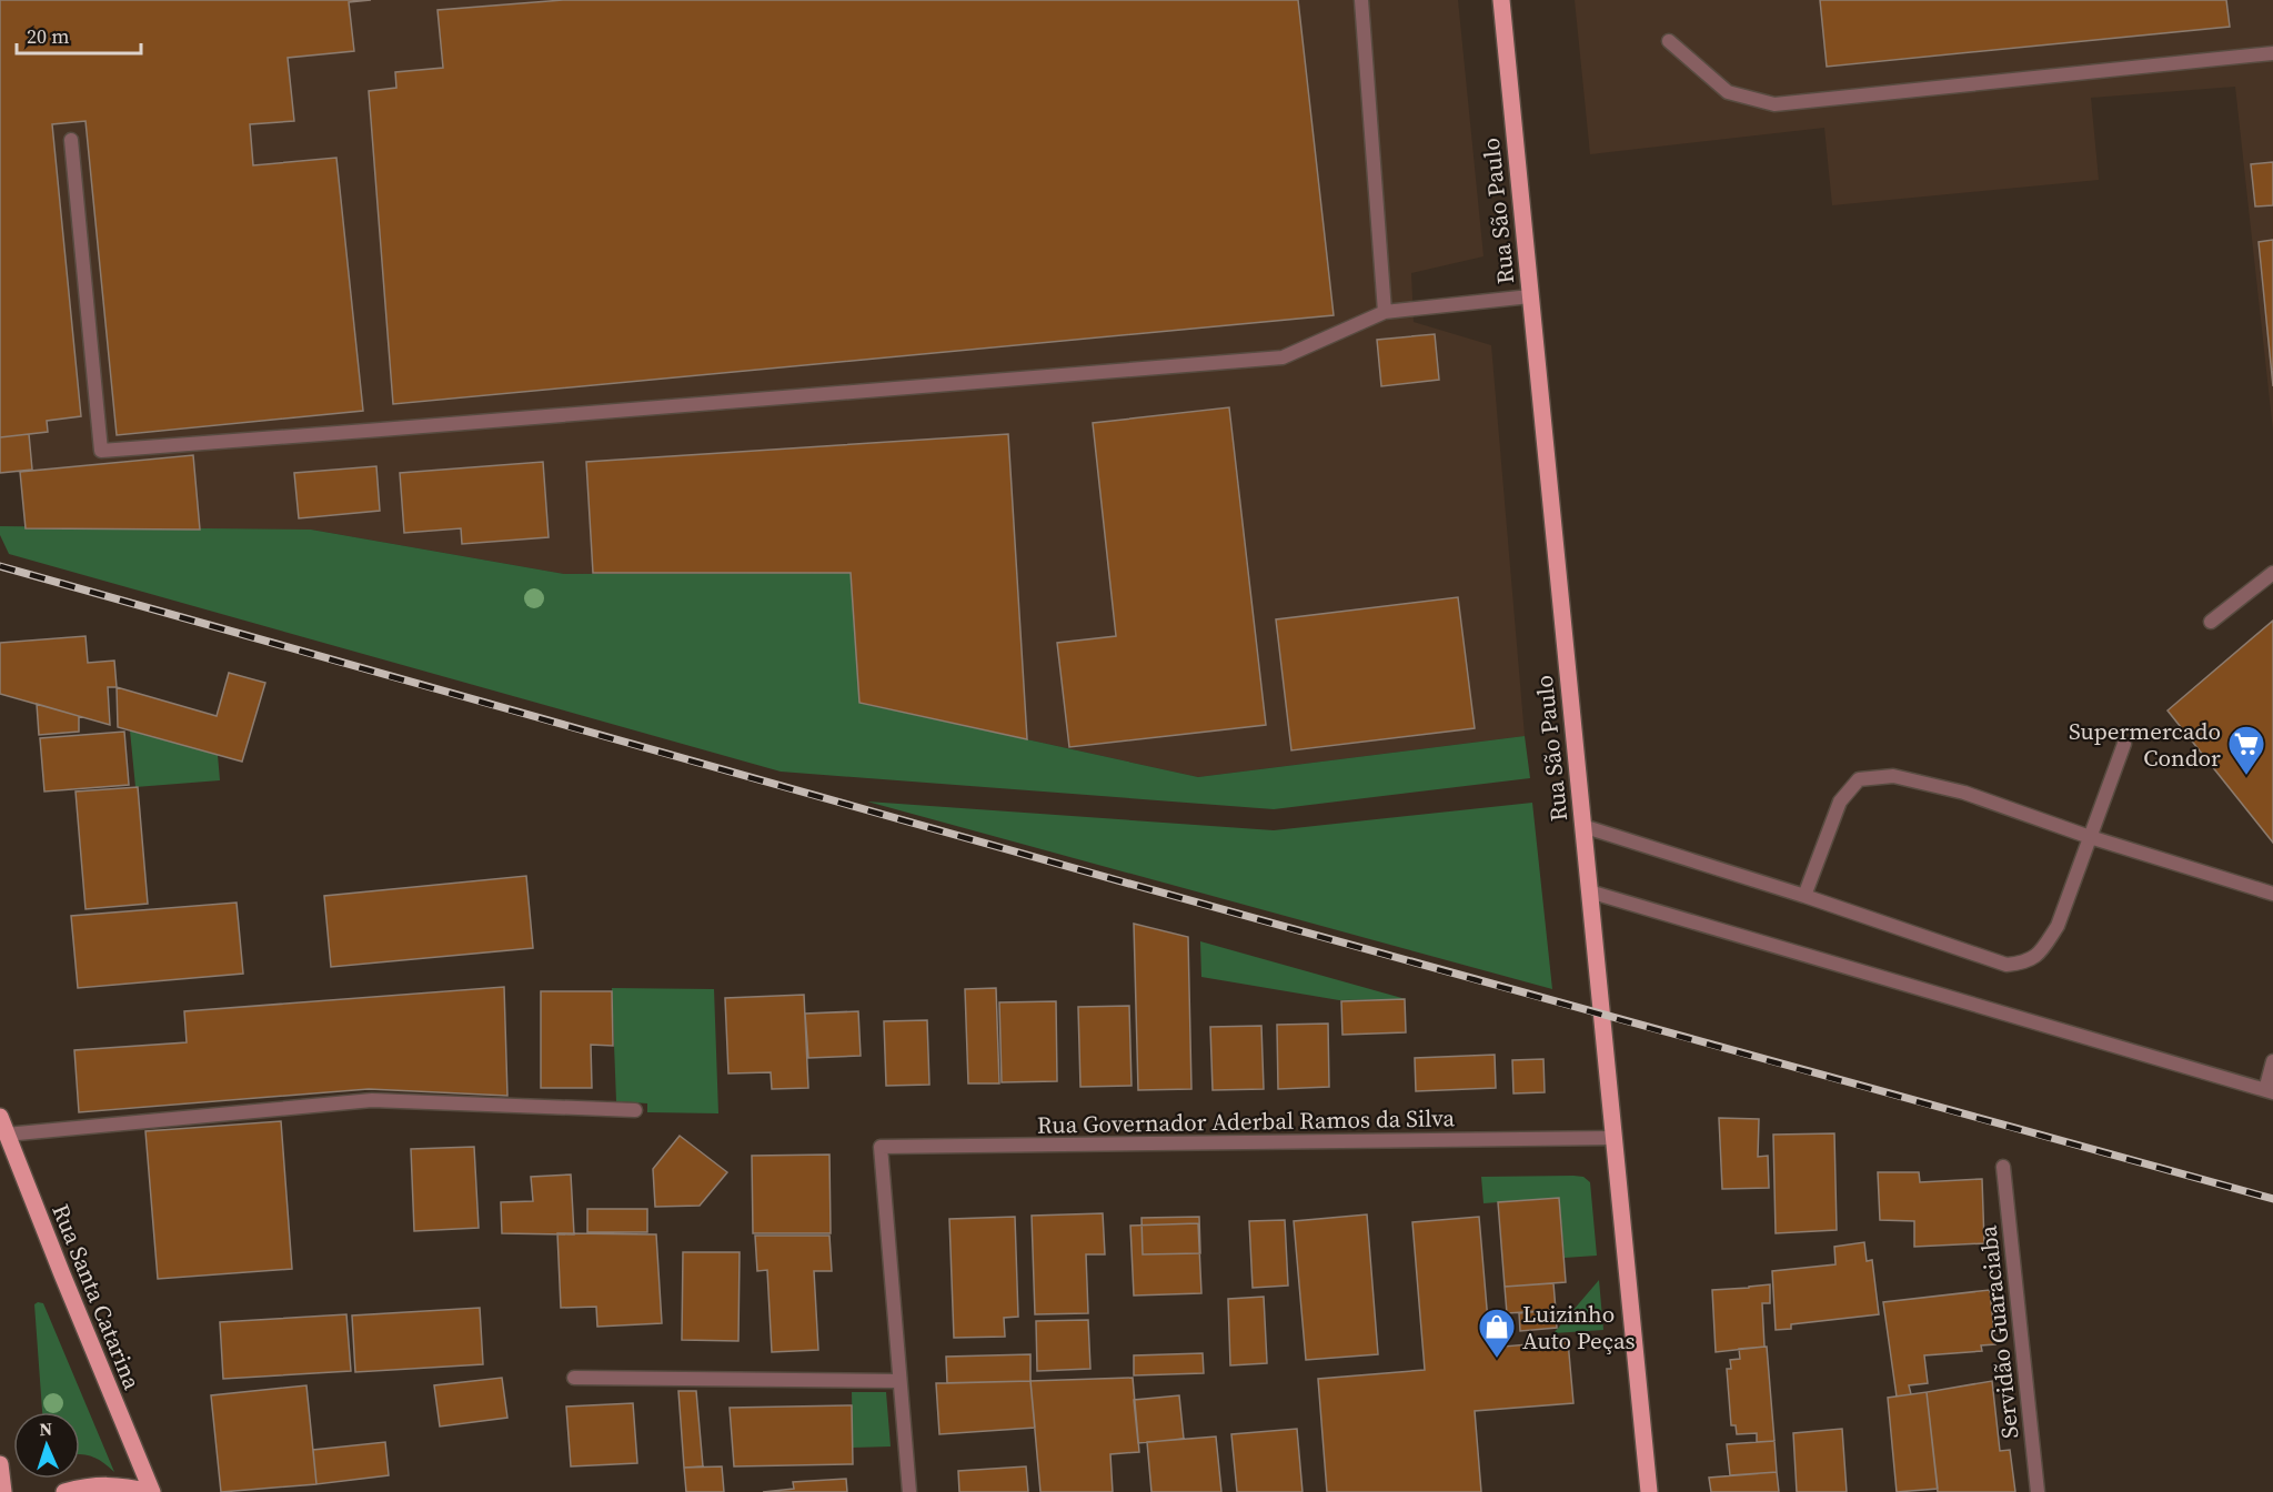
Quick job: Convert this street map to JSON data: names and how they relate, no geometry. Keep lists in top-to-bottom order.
{
  "streets": {
    "main road": ["Rua São Paulo", "Rua Santa Catarina"],
    "street": ["Rua Governador Aderbal Ramos da Silva", "Servidão Guaraciaba"]
  },
  "crossings": [
    ["Rua São Paulo", "Rua Governador Aderbal Ramos da Silva"]
  ],
  "places": {
    "supermarket": ["Supermercado Condor"],
    "shop": ["Luizinho Auto Peças"]
  },
  "scale_bar": "20 m",
  "north": "top"
}
